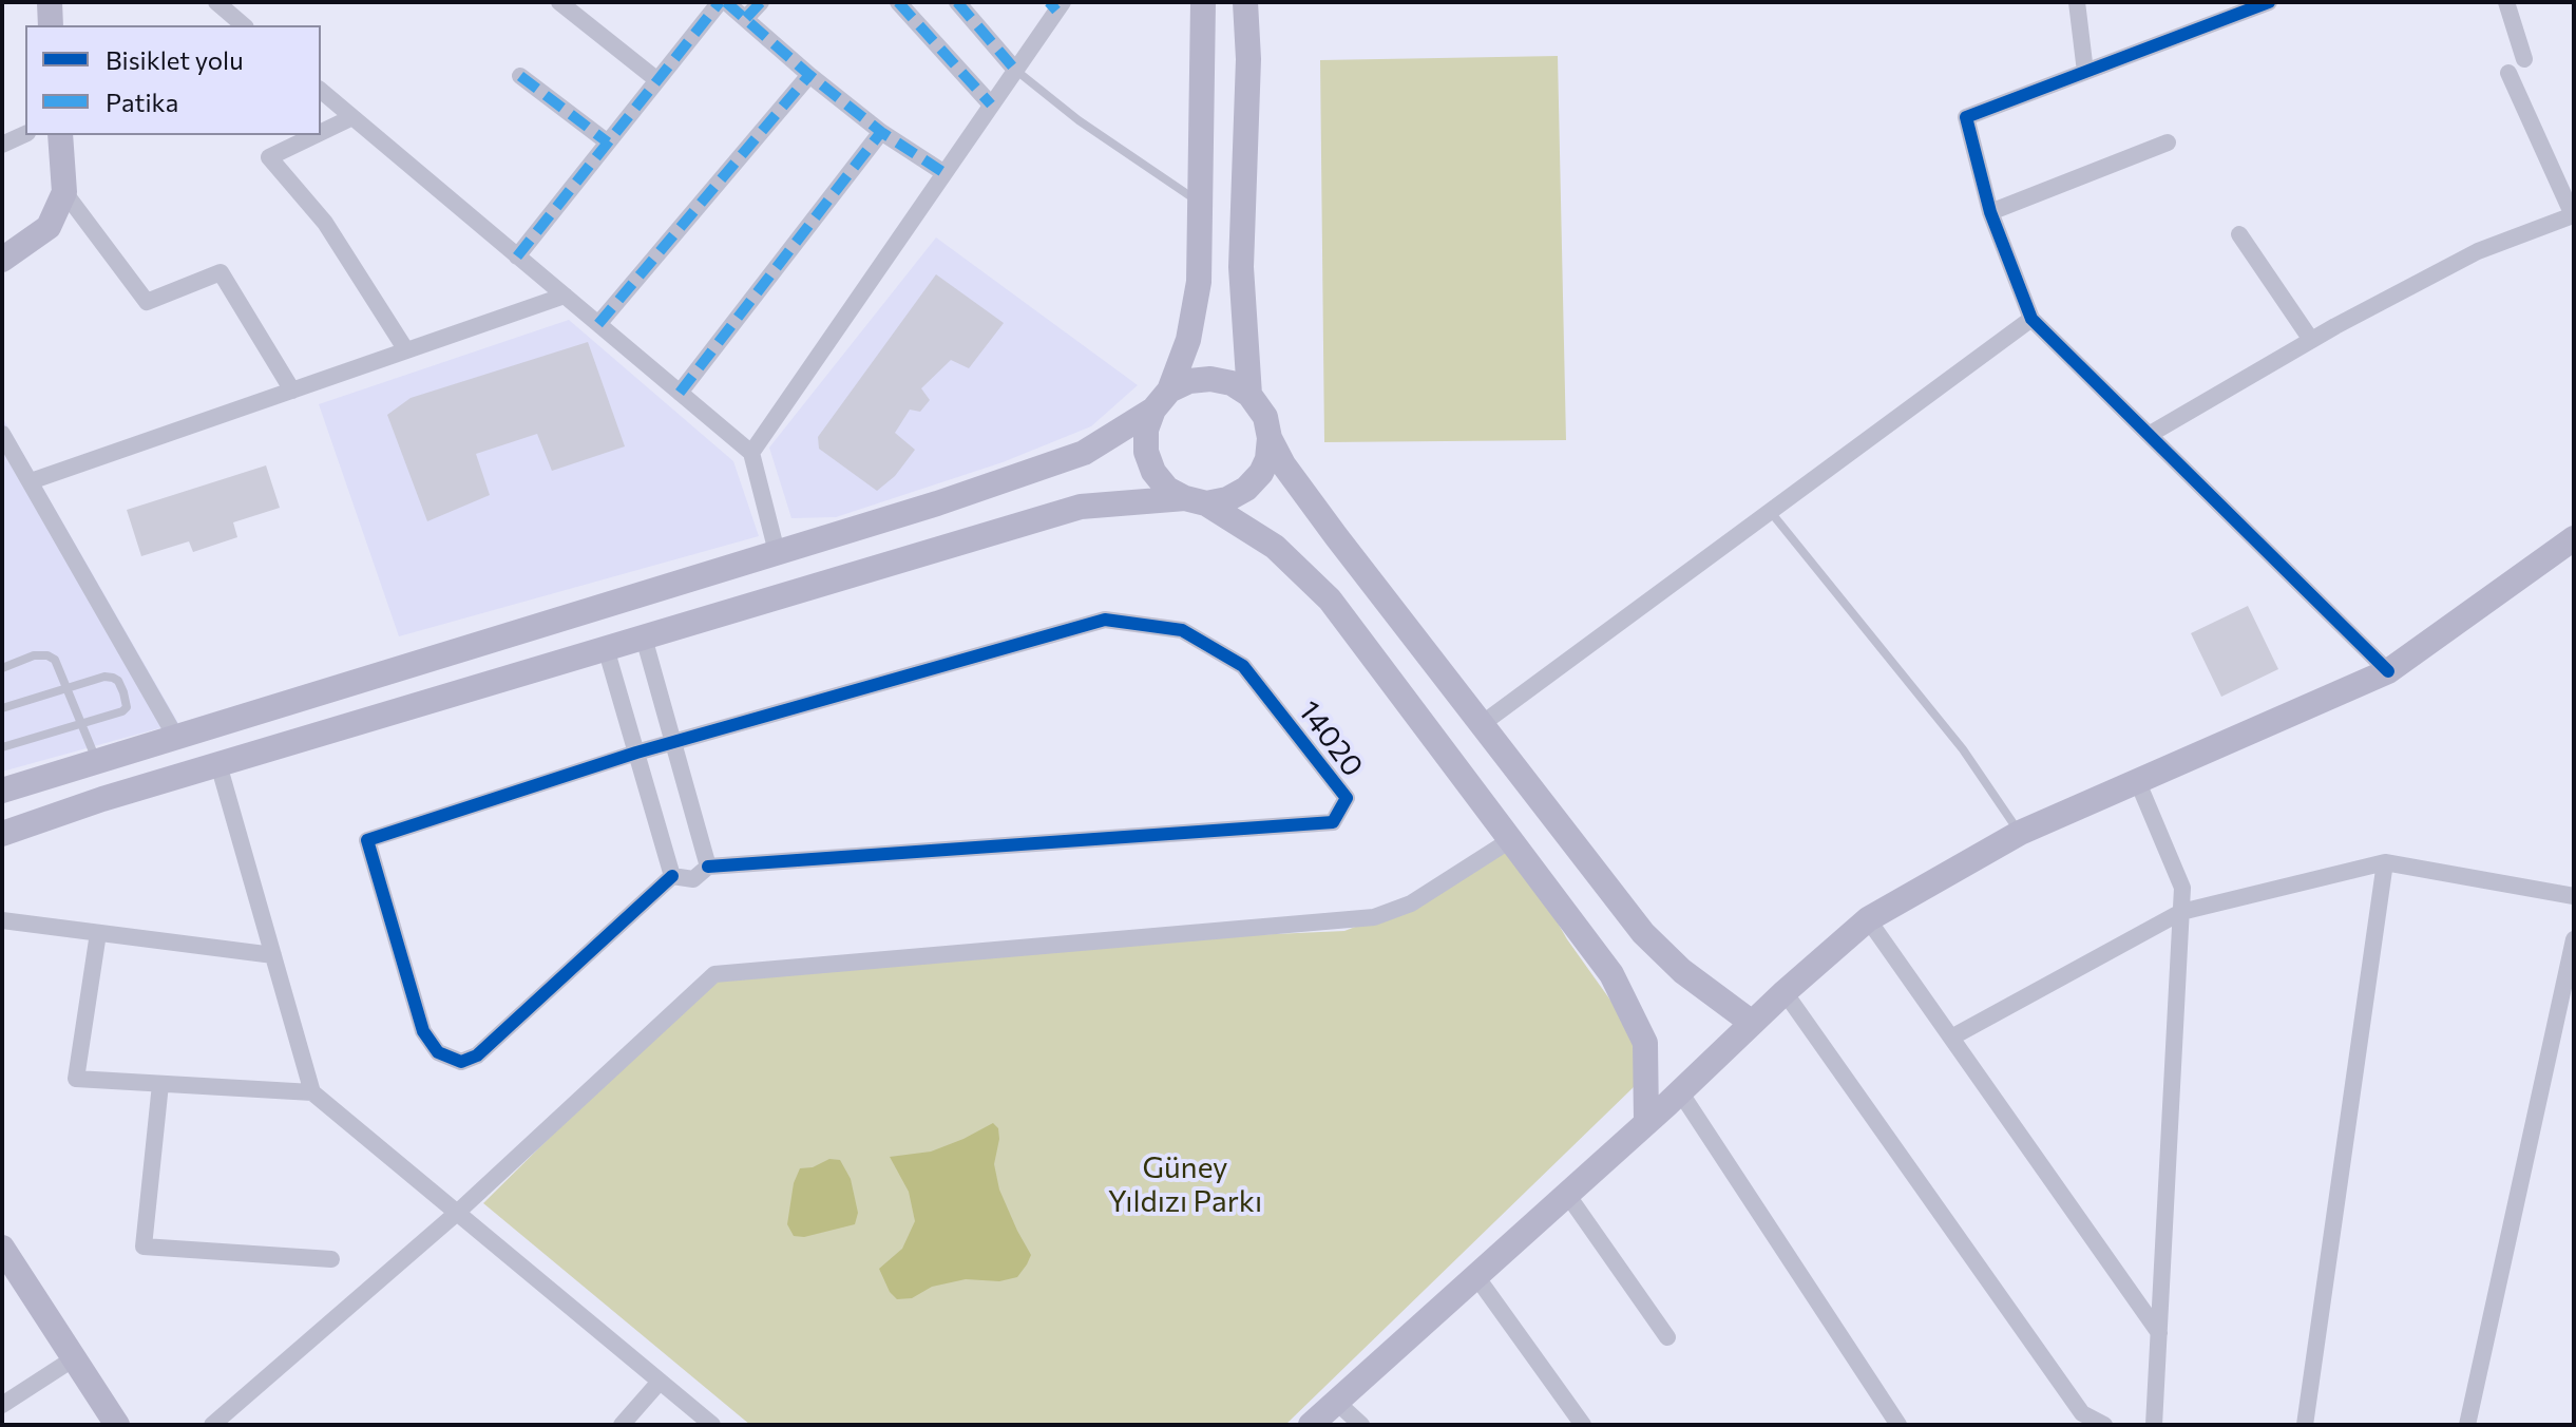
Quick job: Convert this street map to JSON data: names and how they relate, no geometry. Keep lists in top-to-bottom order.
{
  "streets": {
    "street": ["14020"]
  },
  "parks": ["Güney Yıldızı Parkı"],
  "legend": ["Bisiklet yolu", "Patika"]
}
